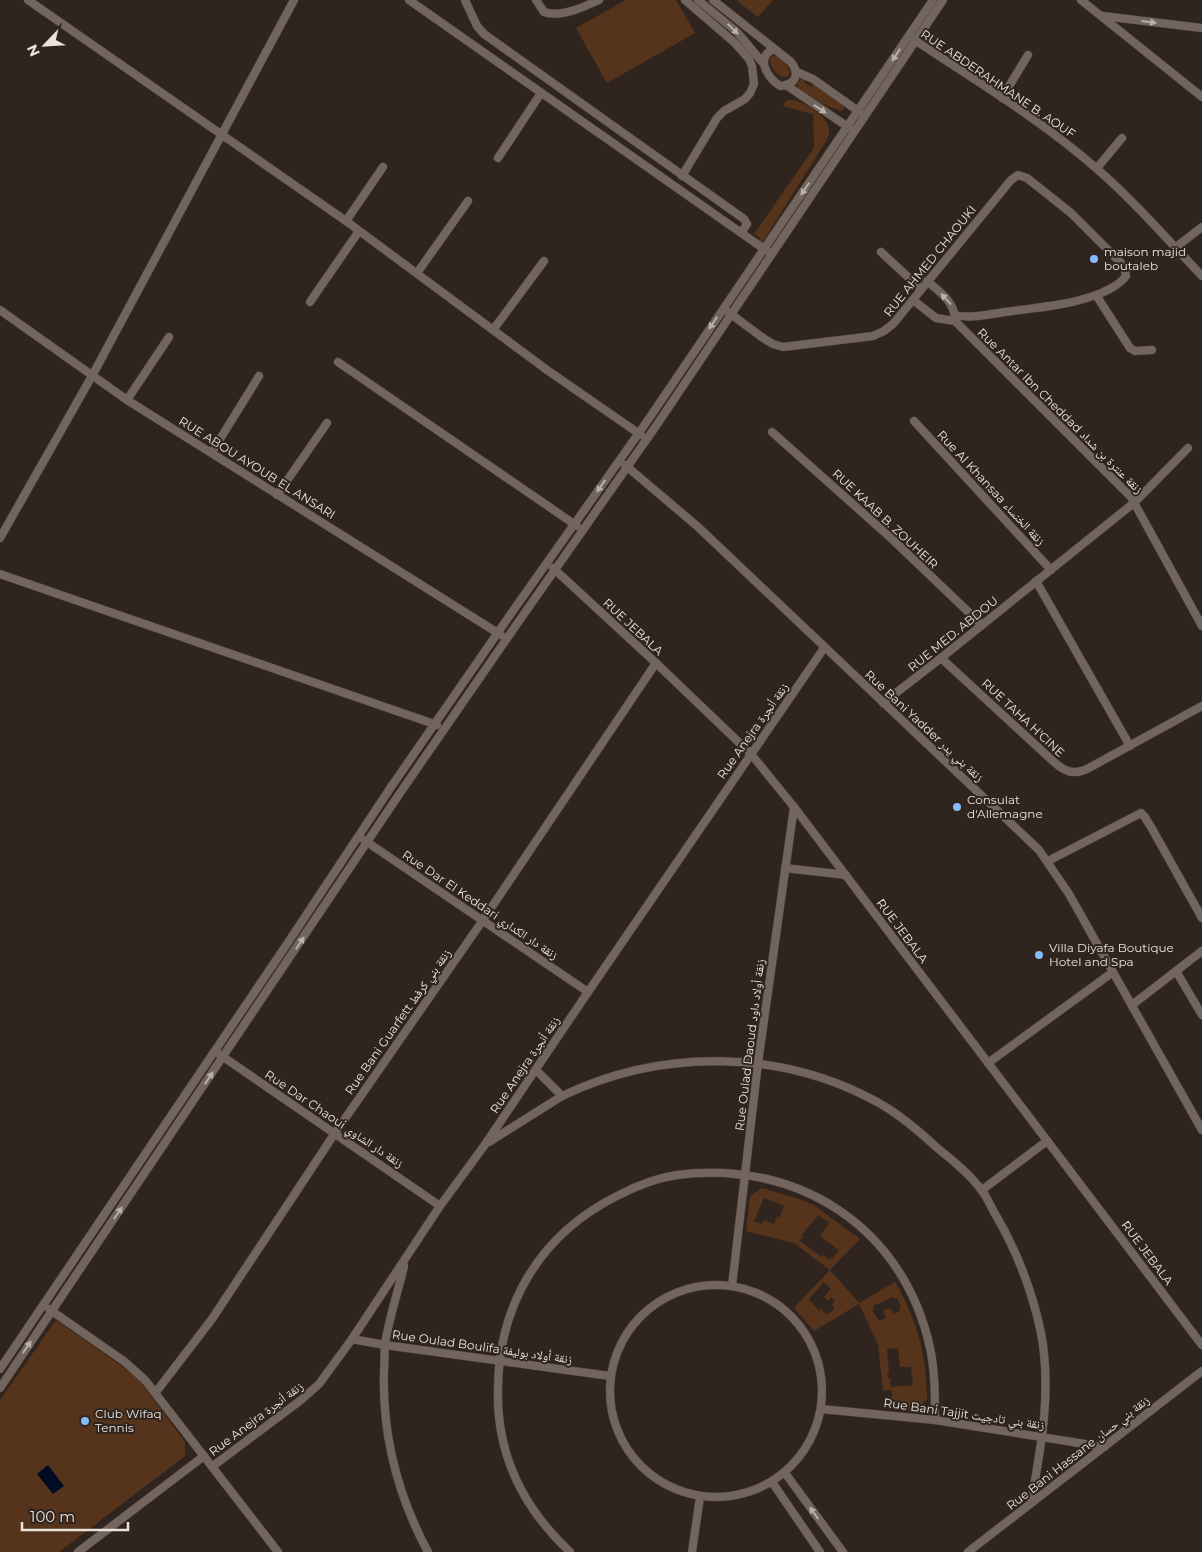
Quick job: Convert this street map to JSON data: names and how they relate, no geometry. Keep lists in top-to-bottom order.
{
  "streets": {
    "street": [
      "RUE ABDERAHMANE B. AOUF",
      "RUE AHMED CHAOUKI",
      "Rue Antar Ibn Cheddad زنقة عنترة بن شداد",
      "RUE ABOU AYOUB EL ANSARI",
      "Rue Al Khansaa زنقة الخنساء",
      "RUE KAAB B. ZOUHEIR",
      "RUE JEBALA",
      "RUE MED. ABDOU",
      "RUE TAHA H'CINE",
      "Rue Bani Yadder زنقة بني يدر",
      "Rue Anejra زنقة أنجرة",
      "Rue Dar El Keddari زنقة دار الكداري",
      "Rue Bani Guarfett زنقة بني كرفط",
      "Rue Oulad Daoud زنقة أولاد داود",
      "Rue Dar Chaoui زنقة دار الشاوي",
      "Rue Oulad Boulifa زنقة أولاد بوليفة",
      "Rue Bani Tajjit زنقة بني تادجيت",
      "Rue Bani Hassane زنقة بني حسان"
    ]
  },
  "crossings": [
    ["RUE AHMED CHAOUKI", "Rue Antar Ibn Cheddad زنقة عنترة بن شداد"],
    ["Rue Antar Ibn Cheddad زنقة عنترة بن شداد", "RUE MED. ABDOU"],
    ["Rue Al Khansaa زنقة الخنساء", "RUE MED. ABDOU"],
    ["RUE KAAB B. ZOUHEIR", "RUE MED. ABDOU"],
    ["RUE JEBALA", "Rue Anejra زنقة أنجرة"],
    ["RUE JEBALA", "Rue Bani Guarfett زنقة بني كرفط"],
    ["RUE JEBALA", "Rue Oulad Daoud زنقة أولاد داود"],
    ["RUE MED. ABDOU", "RUE TAHA H'CINE"],
    ["RUE MED. ABDOU", "Rue Bani Yadder زنقة بني يدر"],
    ["Rue Bani Yadder زنقة بني يدر", "Rue Anejra زنقة أنجرة"],
    ["Rue Anejra زنقة أنجرة", "Rue Dar El Keddari زنقة دار الكداري"],
    ["Rue Anejra زنقة أنجرة", "Rue Dar Chaoui زنقة دار الشاوي"],
    ["Rue Anejra زنقة أنجرة", "Rue Oulad Boulifa زنقة أولاد بوليفة"],
    ["Rue Dar El Keddari زنقة دار الكداري", "Rue Bani Guarfett زنقة بني كرفط"],
    ["Rue Bani Guarfett زنقة بني كرفط", "Rue Dar Chaoui زنقة دار الشاوي"],
    ["Rue Bani Tajjit زنقة بني تادجيت", "Rue Bani Hassane زنقة بني حسان"]
  ],
  "places": [
    "maison majid boutaleb",
    "Consulat d'Allemagne",
    "Villa Diyafa Boutique Hotel and Spa",
    "Club Wifaq Tennis"
  ],
  "scale_bar": "100 m",
  "north": "bottom left"
}
